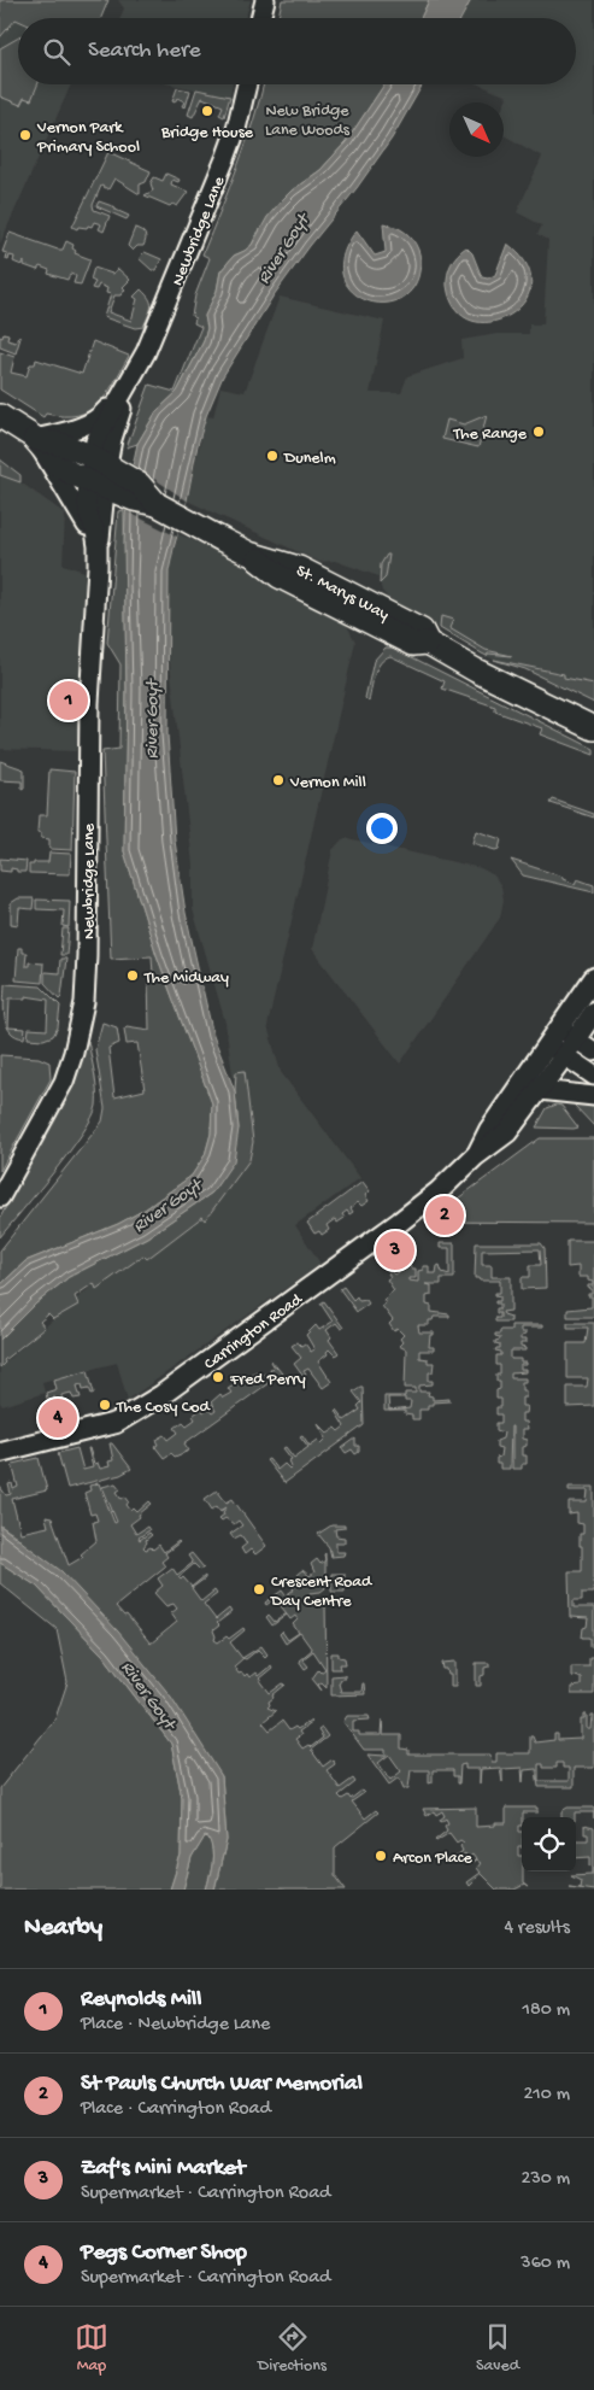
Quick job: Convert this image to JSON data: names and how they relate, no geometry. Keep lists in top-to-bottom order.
{
  "streets": {
    "main road": ["St. Marys Way", "Carrington Road"],
    "street": ["Newbridge Lane"]
  },
  "crossings": [
    ["Newbridge Lane", "St. Marys Way"]
  ],
  "water": ["River Goyt"],
  "parks": ["New Bridge Lane Woods"],
  "places": [
    "Bridge House",
    "Vernon Park Primary School",
    "The Range",
    "Dunelm",
    "Vernon Mill",
    "The Midway",
    "Fred Perry",
    "The Cosy Cod",
    "Crescent Road Day Centre",
    "Arcon Place"
  ],
  "north": "bottom right",
  "page": {
    "search": "Search here",
    "pins": [
      "1",
      "2",
      "3",
      "4"
    ],
    "heading": ["Nearby", "4 results"],
    "list": [
      {
        "mark": "1",
        "name": "Reynolds Mill",
        "note": "Place · Newbridge Lane",
        "value": "180 m"
      },
      {
        "mark": "2",
        "name": "St Pauls Church War Memorial",
        "note": "Place · Carrington Road",
        "value": "210 m"
      },
      {
        "mark": "3",
        "name": "Zaf's Mini Market",
        "note": "Supermarket · Carrington Road",
        "value": "230 m"
      },
      {
        "mark": "4",
        "name": "Pegs Corner Shop",
        "note": "Supermarket · Carrington Road",
        "value": "360 m"
      }
    ],
    "nav": ["Map", "Directions", "Saved"]
  }
}
